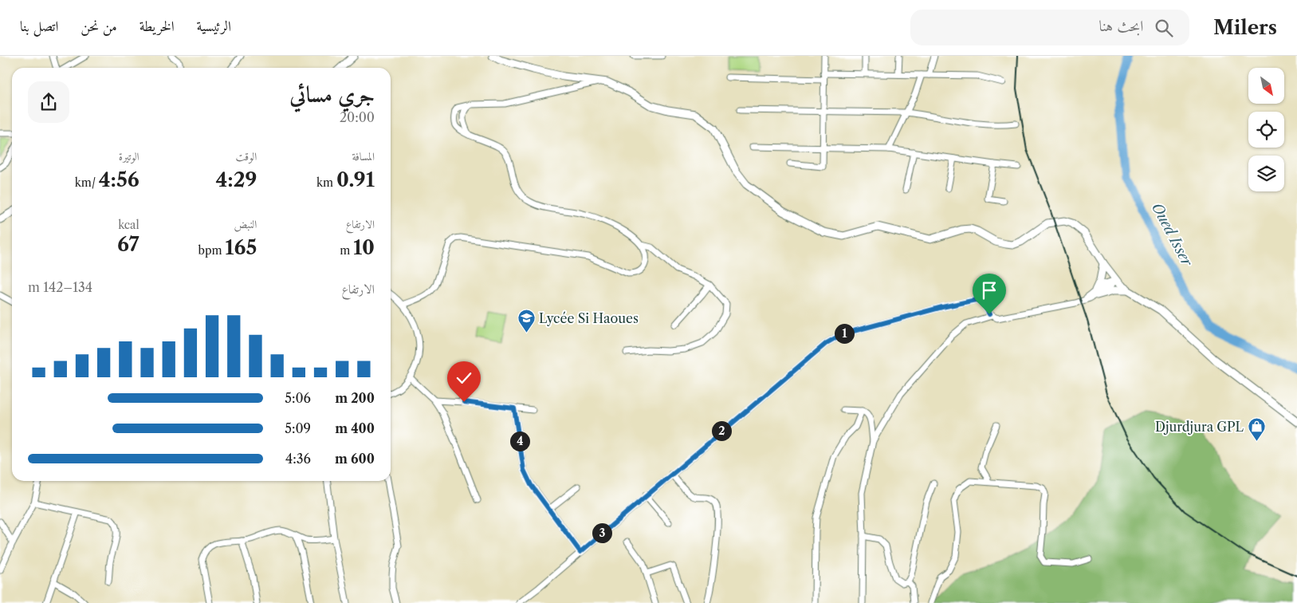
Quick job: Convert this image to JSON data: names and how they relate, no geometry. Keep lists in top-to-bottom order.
{
  "water": ["Oued Isser"],
  "places": {
    "school or university": ["Lycée Si Haoues"],
    "shop": ["Djurdjura GPL"]
  },
  "north": "bottom right",
  "page": {
    "header": "Milers",
    "search": "ابحث هنا",
    "nav": [
      "الرئيسية",
      "الخريطة",
      "من نحن",
      "اتصل بنا"
    ],
    "heading": ["جري مسائي", "20:00"],
    "stats": [
      ["المسافة", "0.91 km"],
      ["الوقت", "4:29"],
      ["الوتيرة", "4:56 /km"],
      ["الارتفاع", "10 m"],
      ["النبض", "165 bpm"],
      ["kcal", "67"]
    ],
    "chart": ["الارتفاع", "134–142 m"],
    "pins": [
      "1",
      "2",
      "4",
      "3"
    ],
    "list": [
      {
        "name": "200 m",
        "note": "5:06"
      },
      {
        "name": "400 m",
        "note": "5:09"
      },
      {
        "name": "600 m",
        "note": "4:36"
      }
    ]
  }
}
